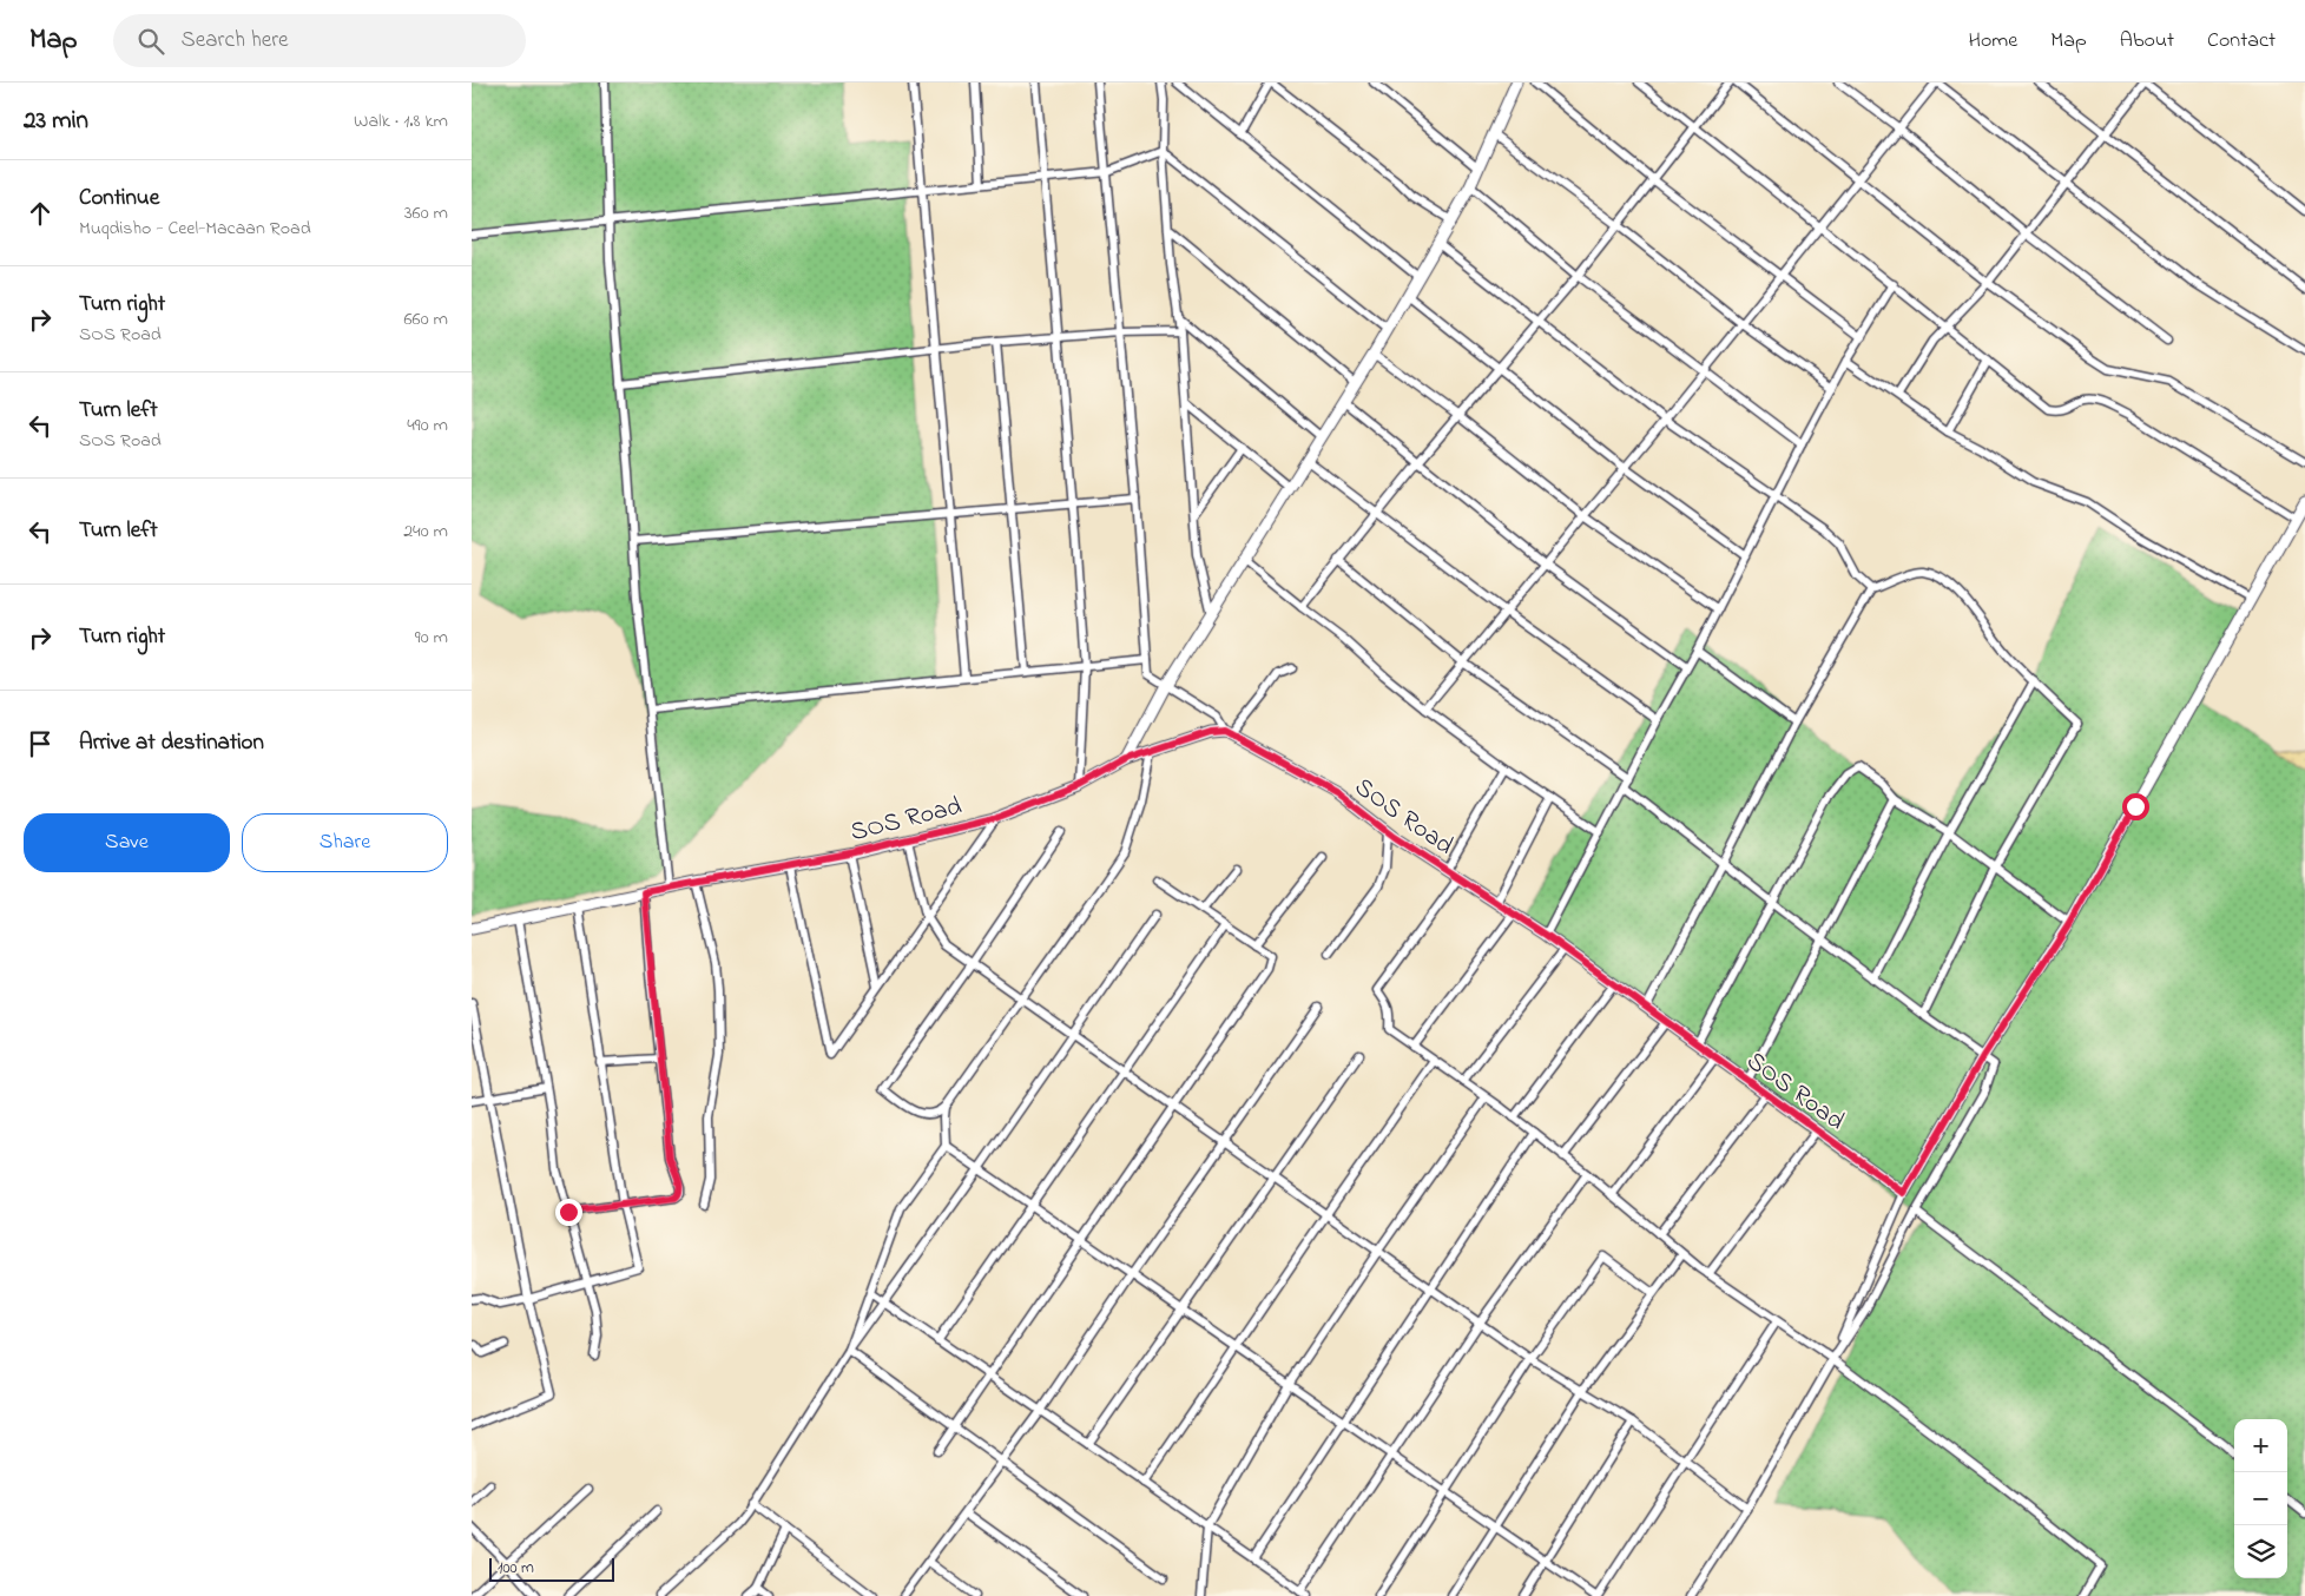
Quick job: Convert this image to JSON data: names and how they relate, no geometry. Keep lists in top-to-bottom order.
{
  "streets": {
    "street": ["SOS Road"]
  },
  "scale_bar": "100 m",
  "page": {
    "header": "Map",
    "search": "Search here",
    "nav": [
      "Home",
      "Map",
      "About",
      "Contact"
    ],
    "heading": ["23 min", "Walk · 1.8 km"],
    "list": [
      ["Continue", "Muqdisho - Ceel-Macaan Road", "360 m"],
      ["Turn right", "SOS Road", "660 m"],
      ["Turn left", "SOS Road", "490 m"],
      ["Turn left", "240 m"],
      ["Turn right", "90 m"],
      "Arrive at destination"
    ],
    "buttons": ["Save", "Share"],
    "map_buttons": ["+", "−"],
    "scale": "100 m"
  }
}
